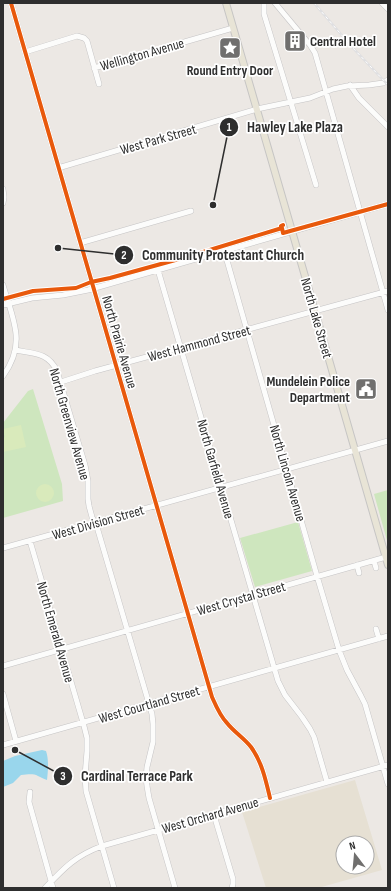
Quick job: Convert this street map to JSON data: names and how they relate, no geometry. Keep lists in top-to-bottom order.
{
  "streets": {
    "main road": ["North Lake Street"],
    "street": [
      "Wellington Avenue",
      "West Park Street",
      "North Prairie Avenue",
      "West Hammond Street",
      "North Greenview Avenue",
      "North Garfield Avenue",
      "North Lincoln Avenue",
      "West Division Street",
      "West Crystal Street",
      "North Emerald Avenue",
      "West Courtland Street",
      "West Orchard Avenue"
    ]
  },
  "crossings": [
    ["Wellington Avenue", "North Lake Street"],
    ["Wellington Avenue", "North Prairie Avenue"],
    ["West Park Street", "North Lake Street"],
    ["West Park Street", "North Prairie Avenue"],
    ["North Lake Street", "West Hammond Street"],
    ["North Lake Street", "West Division Street"],
    ["North Lake Street", "West Crystal Street"],
    ["North Prairie Avenue", "West Hammond Street"],
    ["North Prairie Avenue", "West Division Street"],
    ["North Prairie Avenue", "West Crystal Street"],
    ["North Prairie Avenue", "West Courtland Street"],
    ["North Prairie Avenue", "West Orchard Avenue"],
    ["West Hammond Street", "North Greenview Avenue"],
    ["West Hammond Street", "North Garfield Avenue"],
    ["West Hammond Street", "North Lincoln Avenue"],
    ["North Greenview Avenue", "West Division Street"],
    ["North Greenview Avenue", "West Crystal Street"],
    ["North Greenview Avenue", "West Courtland Street"],
    ["North Greenview Avenue", "West Orchard Avenue"],
    ["North Garfield Avenue", "West Division Street"],
    ["North Garfield Avenue", "West Crystal Street"],
    ["North Garfield Avenue", "West Courtland Street"],
    ["North Garfield Avenue", "West Orchard Avenue"],
    ["North Lincoln Avenue", "West Division Street"],
    ["North Lincoln Avenue", "West Crystal Street"],
    ["North Lincoln Avenue", "West Courtland Street"],
    ["North Lincoln Avenue", "West Orchard Avenue"],
    ["West Division Street", "North Emerald Avenue"],
    ["West Crystal Street", "North Emerald Avenue"],
    ["North Emerald Avenue", "West Courtland Street"],
    ["North Emerald Avenue", "West Orchard Avenue"]
  ],
  "places": {
    "building": ["Central Hotel"],
    "place": ["Round Entry Door"],
    "other": ["Hawley Lake Plaza", "Community Protestant Church", "Cardinal Terrace Park"],
    "public building": ["Mundelein Police Department"]
  },
  "north": "top"
}
